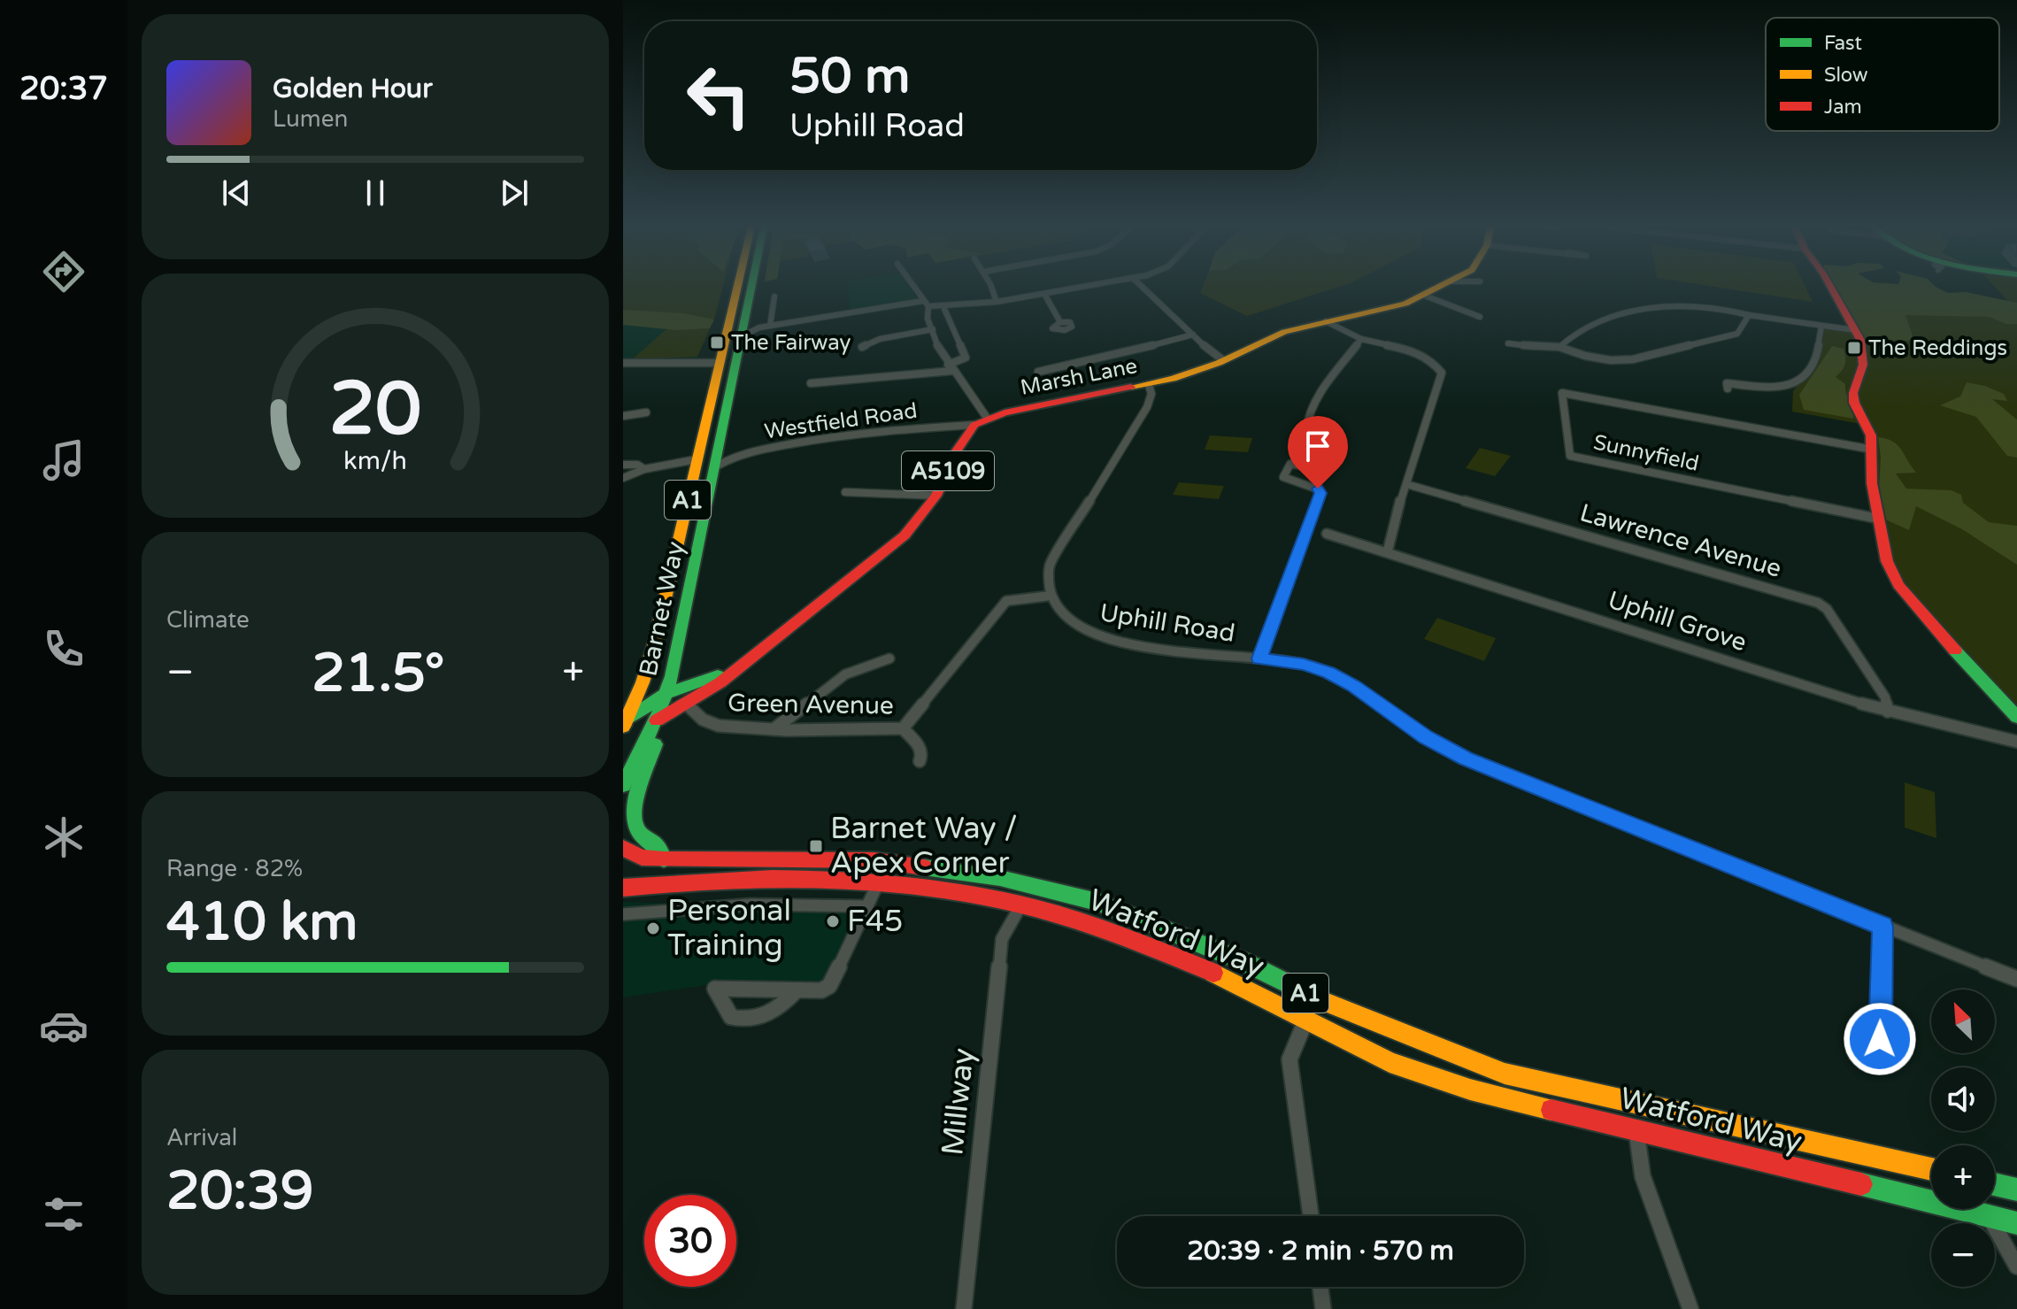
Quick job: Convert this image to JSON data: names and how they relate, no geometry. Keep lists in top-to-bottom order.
{
  "streets": {
    "main road": [
      "Marsh Lane",
      "A5109",
      "A1",
      "Barnet Way",
      "Watford Way"
    ],
    "street": [
      "Westfield Road",
      "Sunnyfield",
      "Lawrence Avenue",
      "Uphill Grove",
      "Uphill Road",
      "Green Avenue",
      "Millway"
    ]
  },
  "crossings": [
    ["Marsh Lane", "Westfield Road"],
    ["Marsh Lane", "A5109"],
    ["Westfield Road", "A5109"],
    ["Westfield Road", "Barnet Way"],
    ["A5109", "A1"],
    ["A5109", "Barnet Way"],
    ["A5109", "Green Avenue"],
    ["A1", "Barnet Way"],
    ["A1", "Watford Way"],
    ["Lawrence Avenue", "Uphill Grove"],
    ["Uphill Road", "Green Avenue"],
    ["Watford Way", "Millway"]
  ],
  "places": {
    "transit": ["The Fairway", "The Reddings", "Barnet Way / Apex Corner"],
    "other": ["F45", "Personal Training"]
  },
  "legend": ["Fast", "Slow", "Jam"],
  "north": "top left",
  "page": {
    "tabs": "20:37",
    "turn": ["50 m", "Uphill Road"],
    "song": ["Golden Hour", "Lumen"],
    "tile": [
      "Climate",
      ["Range · 82%", "410 km"],
      ["Arrival", "20:39"]
    ],
    "heat": ["−", "21.5°", "+"],
    "map_buttons": ["+", "−"],
    "limit": "30",
    "trip": "20:39 · 2 min · 570 m",
    "gauge": ["20", "km/h"]
  }
}
